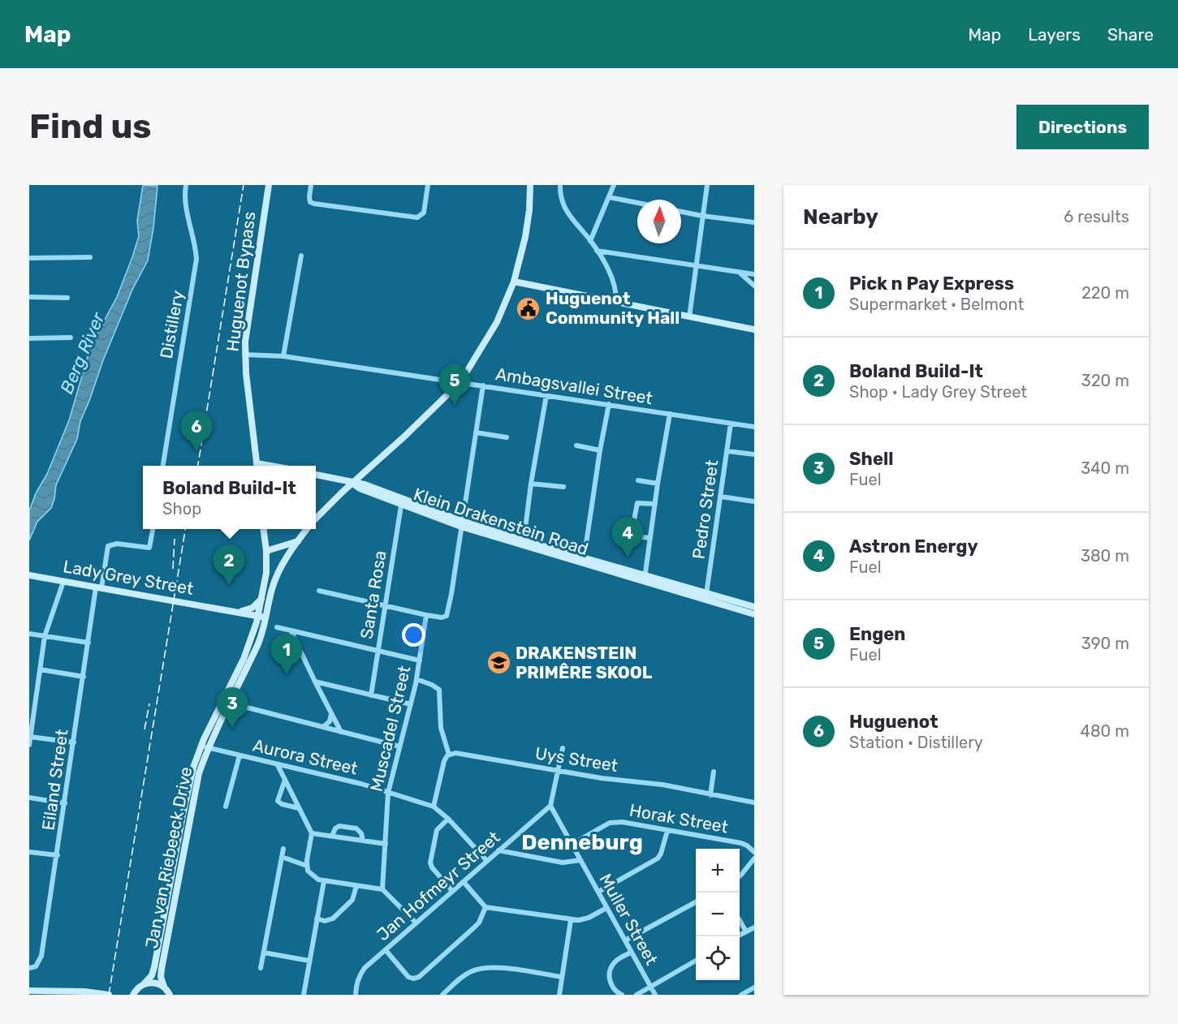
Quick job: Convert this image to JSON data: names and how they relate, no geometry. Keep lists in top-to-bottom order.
{
  "streets": {
    "main road": [
      "Huguenot Bypass",
      "Klein Drakenstein Road",
      "Lady Grey Street",
      "Jan van Riebeeck Drive"
    ],
    "street": [
      "Distillery",
      "Ambagsvallei Street",
      "Pedro Street",
      "Santa Rosa",
      "Muscadel Street",
      "Aurora Street",
      "Uys Street",
      "Eiland Street",
      "Horak Street",
      "Jan Hofmeyr Street",
      "Muller Street"
    ]
  },
  "crossings": [
    ["Huguenot Bypass", "Ambagsvallei Street"],
    ["Ambagsvallei Street", "Pedro Street"],
    ["Ambagsvallei Street", "Jan van Riebeeck Drive"],
    ["Pedro Street", "Klein Drakenstein Road"],
    ["Klein Drakenstein Road", "Santa Rosa"],
    ["Klein Drakenstein Road", "Jan van Riebeeck Drive"],
    ["Lady Grey Street", "Eiland Street"],
    ["Lady Grey Street", "Jan van Riebeeck Drive"],
    ["Muscadel Street", "Aurora Street"],
    ["Aurora Street", "Jan van Riebeeck Drive"],
    ["Aurora Street", "Jan Hofmeyr Street"],
    ["Horak Street", "Muller Street"],
    ["Jan Hofmeyr Street", "Muller Street"]
  ],
  "districts": ["Denneburg"],
  "water": ["Berg River"],
  "places": {
    "public building": ["Huguenot Community Hall"],
    "school or university": ["DRAKENSTEIN PRIMÊRE SKOOL"]
  },
  "north": "top",
  "page": {
    "header": "Map",
    "nav": ["Map", "Layers", "Share"],
    "buttons": "Directions",
    "title": "Find us",
    "heading": ["Nearby", "6 results"],
    "list": [
      {
        "mark": "1",
        "name": "Pick n Pay Express",
        "note": "Supermarket · Belmont",
        "value": "220 m"
      },
      {
        "mark": "2",
        "name": "Boland Build-It",
        "note": "Shop · Lady Grey Street",
        "value": "320 m"
      },
      {
        "mark": "3",
        "name": "Shell",
        "note": "Fuel",
        "value": "340 m"
      },
      {
        "mark": "4",
        "name": "Astron Energy",
        "note": "Fuel",
        "value": "380 m"
      },
      {
        "mark": "5",
        "name": "Engen",
        "note": "Fuel",
        "value": "390 m"
      },
      {
        "mark": "6",
        "name": "Huguenot",
        "note": "Station · Distillery",
        "value": "480 m"
      }
    ],
    "pins": [
      "5",
      "6",
      "4",
      "2",
      "1",
      "3"
    ],
    "popup": ["Boland Build-It", "Shop"],
    "map_buttons": ["+", "−"]
  }
}
